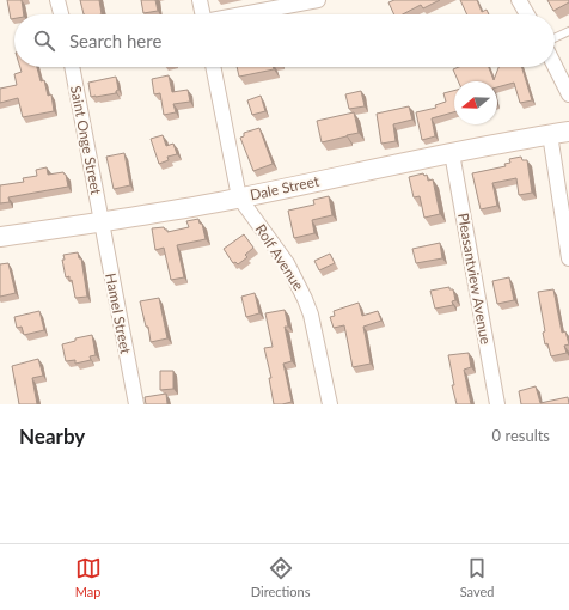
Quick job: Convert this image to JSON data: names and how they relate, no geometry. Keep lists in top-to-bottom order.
{
  "streets": {
    "street": [
      "Saint Onge Street",
      "Dale Street",
      "Rolf Avenue",
      "Pleasantview Avenue",
      "Hamel Street"
    ]
  },
  "crossings": [
    ["Saint Onge Street", "Dale Street"],
    ["Saint Onge Street", "Hamel Street"],
    ["Dale Street", "Rolf Avenue"],
    ["Dale Street", "Pleasantview Avenue"],
    ["Dale Street", "Hamel Street"]
  ],
  "north": "left",
  "page": {
    "search": "Search here",
    "heading": ["Nearby", "0 results"],
    "nav": ["Map", "Directions", "Saved"]
  }
}
